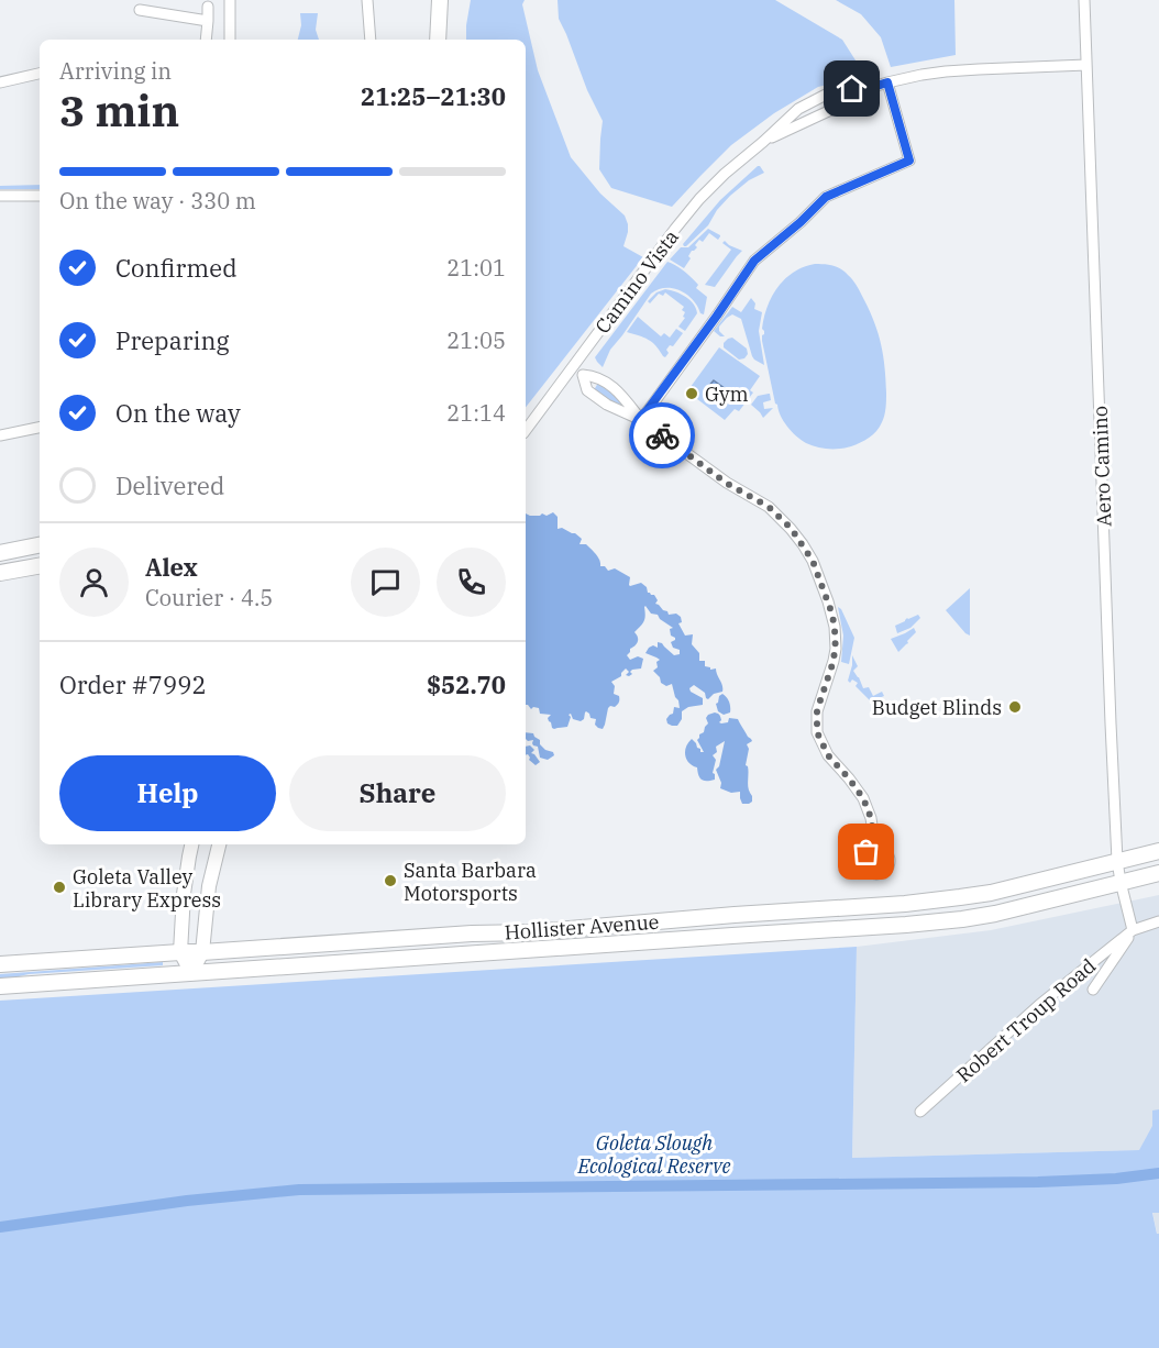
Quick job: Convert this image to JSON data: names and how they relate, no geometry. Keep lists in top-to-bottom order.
{
  "streets": {
    "main road": ["Hollister Avenue"],
    "street": ["Camino Vista", "Aero Camino", "Robert Troup Road"]
  },
  "crossings": [
    ["Camino Vista", "Aero Camino"],
    ["Aero Camino", "Hollister Avenue"],
    ["Aero Camino", "Robert Troup Road"]
  ],
  "parks": ["Goleta Slough Ecological Reserve"],
  "places": [
    "Gym",
    "Budget Blinds",
    "Santa Barbara Motorsports",
    "Goleta Valley Library Express"
  ],
  "page": {
    "heading": ["3 min", "Arriving in", "21:25–21:30"],
    "panel": [
      "Alex",
      "Courier · 4.5",
      "Order #7992",
      "$52.70"
    ],
    "bar": "On the way · 330 m",
    "list": [
      ["Confirmed", "21:01"],
      ["Preparing", "21:05"],
      ["On the way", "21:14"],
      "Delivered"
    ],
    "buttons": ["Help", "Share"]
  }
}
